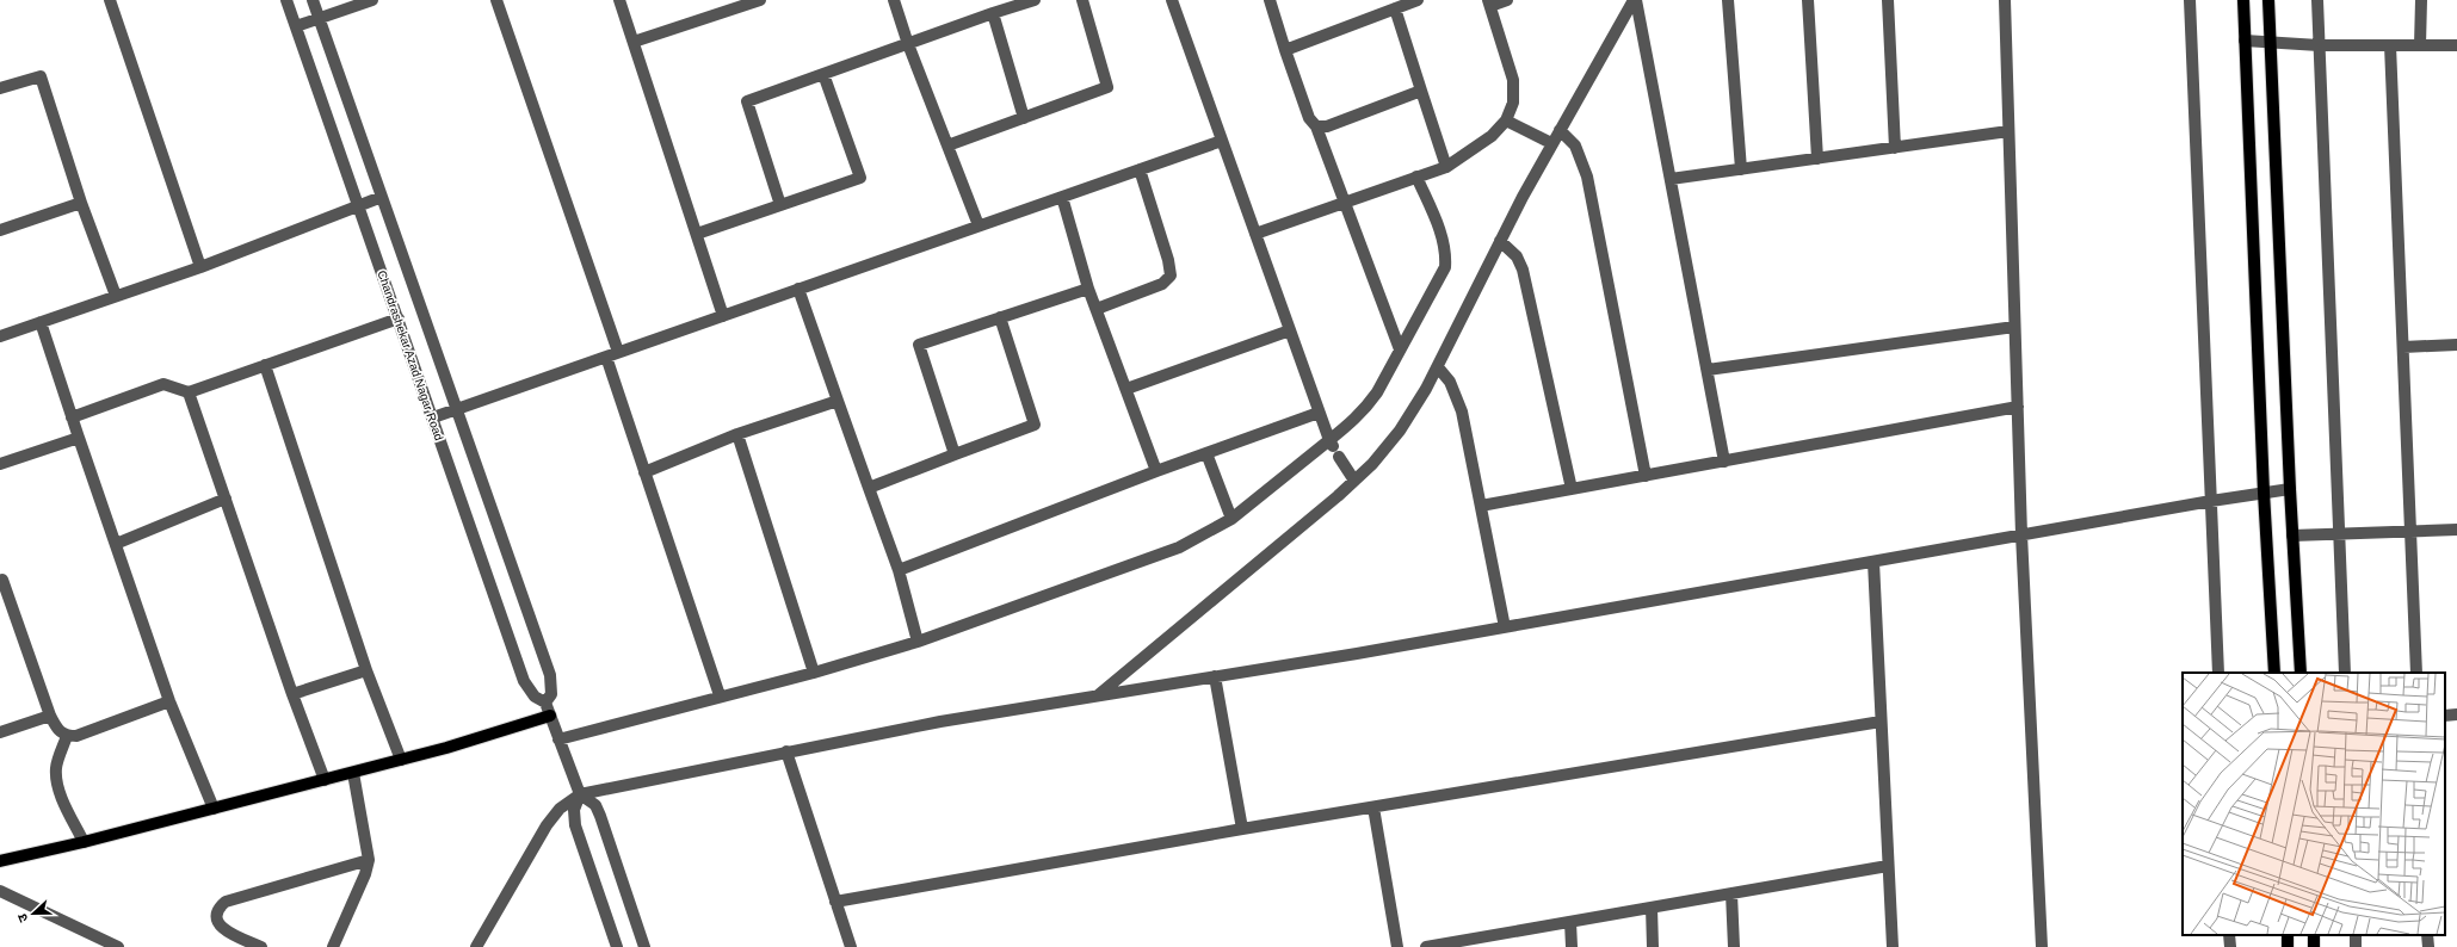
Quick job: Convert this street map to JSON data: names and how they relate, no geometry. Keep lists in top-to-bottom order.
{
  "streets": {
    "street": ["Chandrashekar Azad Nagar Road"]
  },
  "north": "left"
}
